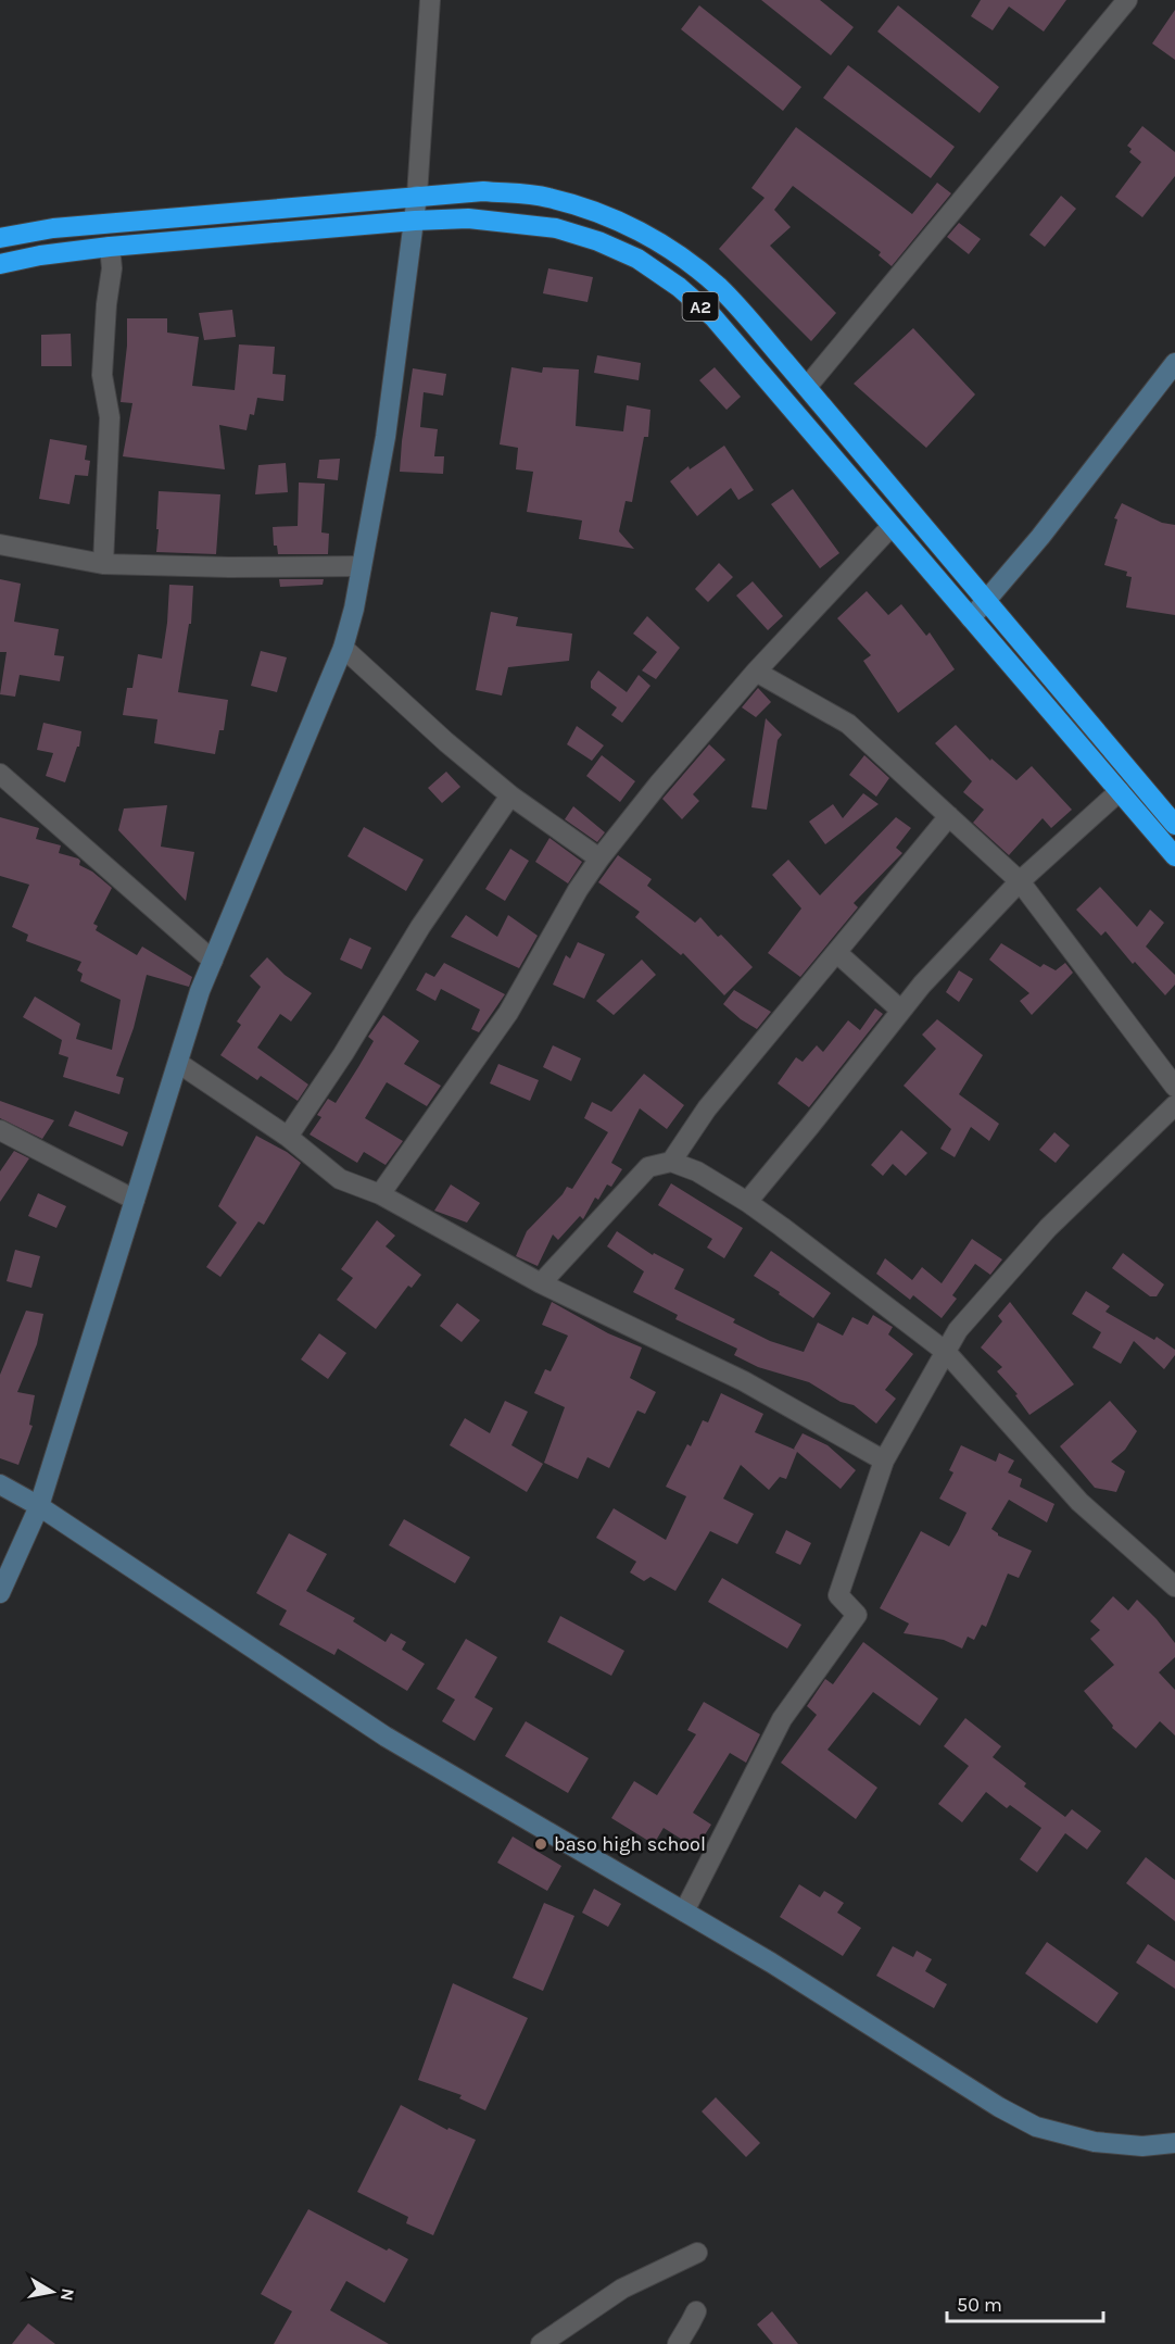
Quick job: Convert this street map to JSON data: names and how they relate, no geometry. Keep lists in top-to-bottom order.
{
  "streets": {
    "highway": ["A2"]
  },
  "places": ["baso high school"],
  "scale_bar": "50 m",
  "north": "right"
}
